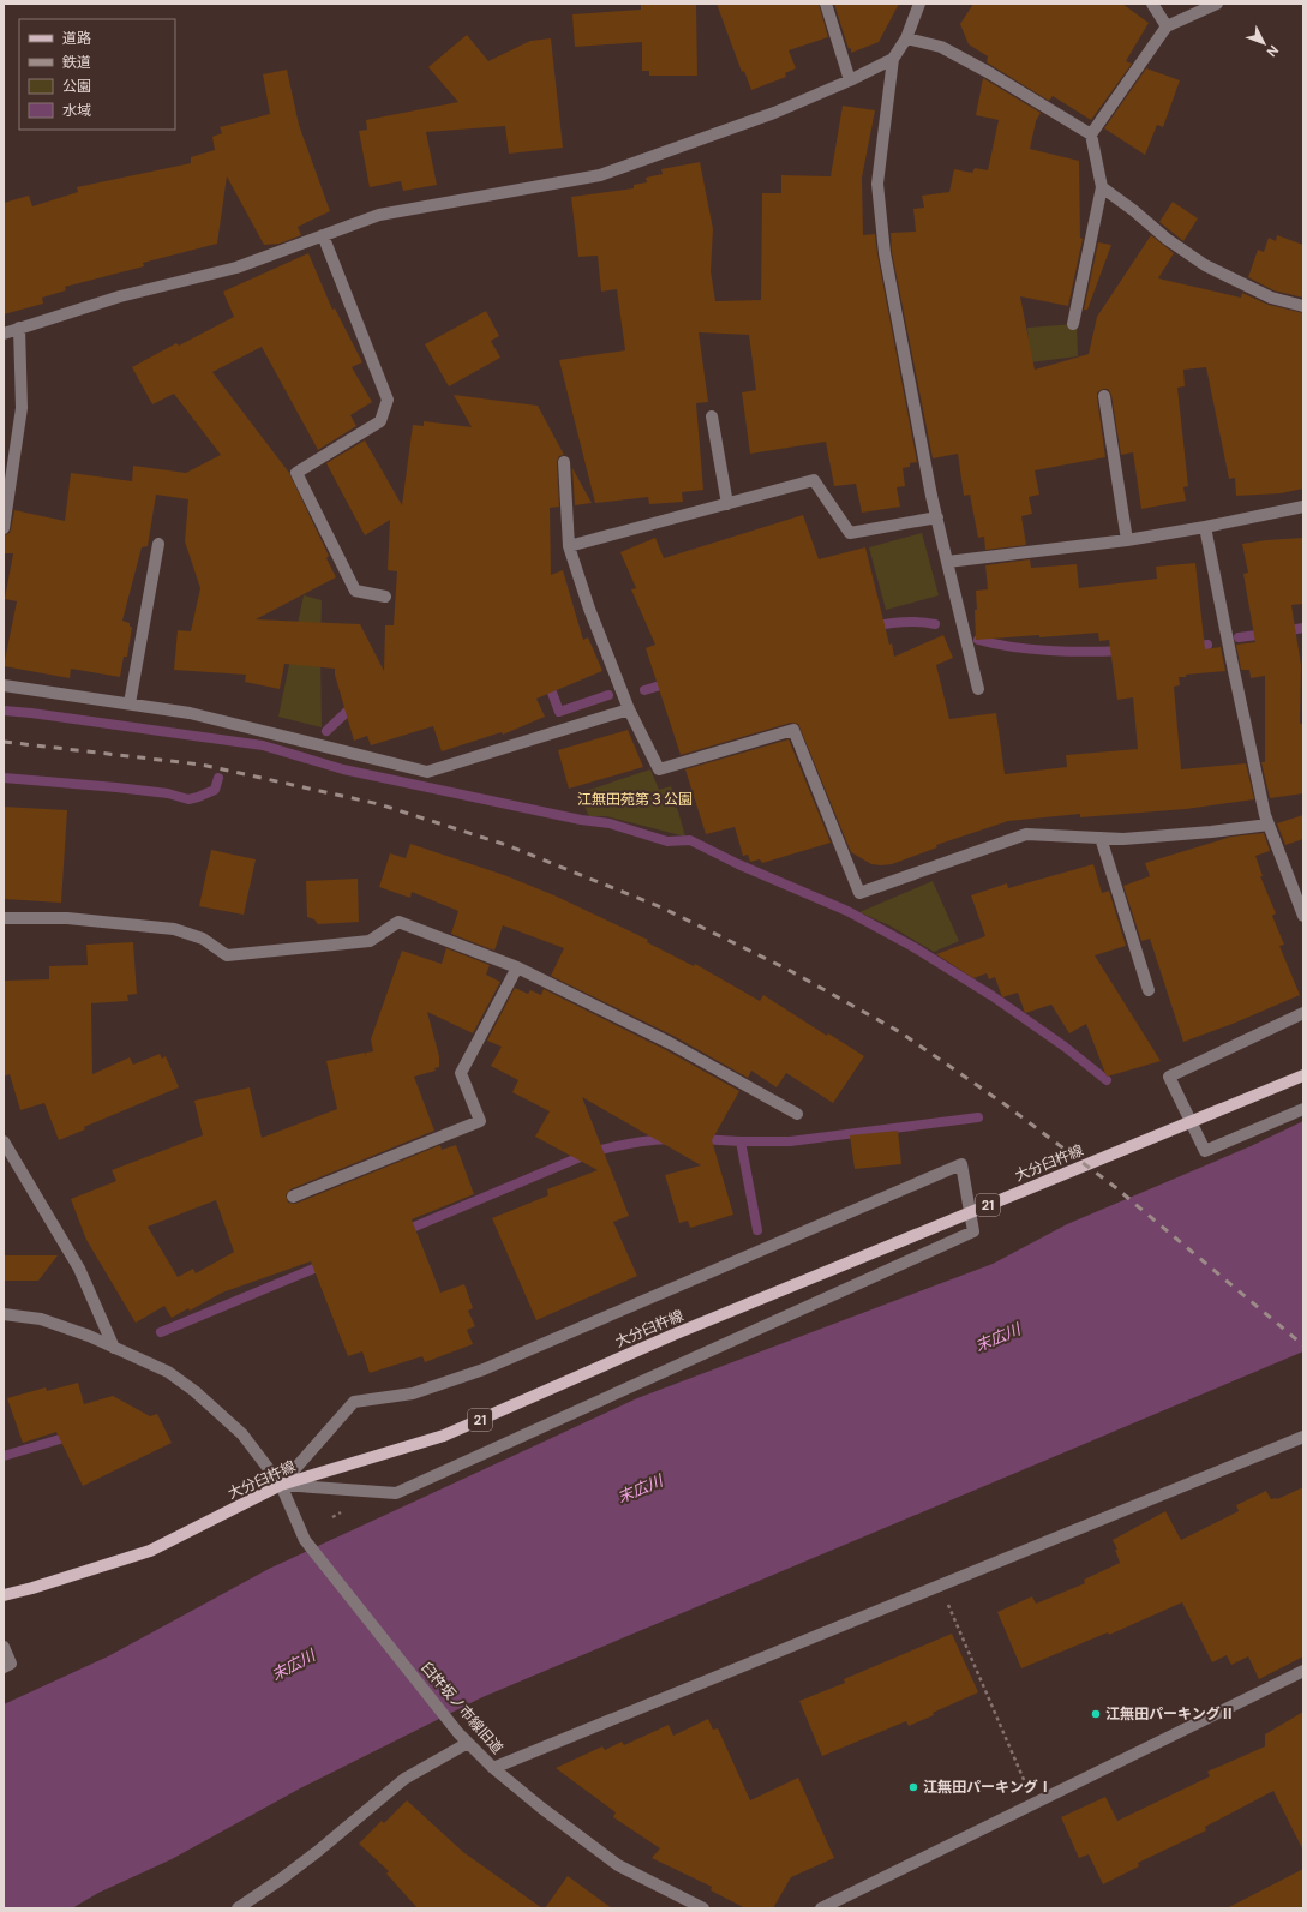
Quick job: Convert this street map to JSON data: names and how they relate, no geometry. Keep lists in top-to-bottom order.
{
  "streets": {
    "main road": ["大分臼杵線", "21"],
    "street": ["臼杵坂ノ市線旧道"]
  },
  "crossings": [
    ["大分臼杵線", "臼杵坂ノ市線旧道"]
  ],
  "water": ["末広川"],
  "parks": ["江無田苑第３公園"],
  "places": ["江無田パーキングⅡ", "江無田パーキングⅠ"],
  "legend": [
    "道路",
    "鉄道",
    "公園",
    "水域"
  ],
  "north": "bottom right"
}
